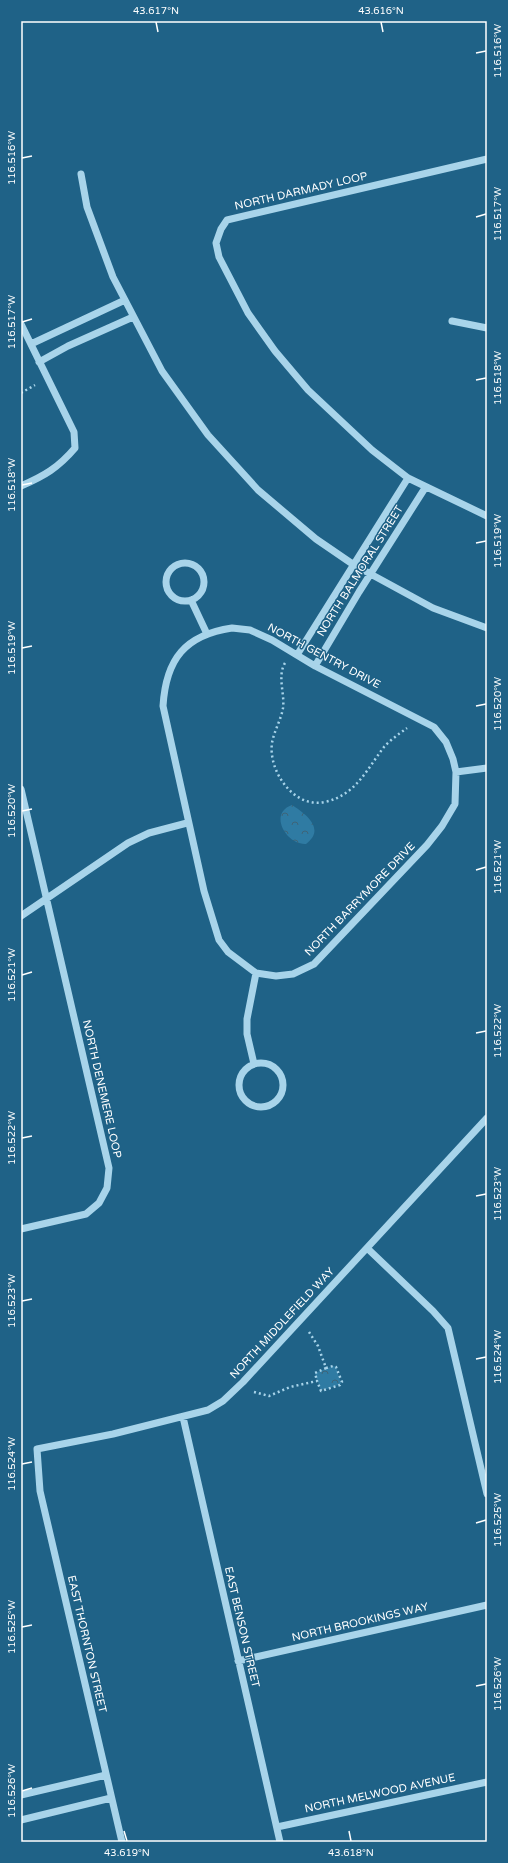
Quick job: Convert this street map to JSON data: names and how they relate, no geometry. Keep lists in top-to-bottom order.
{
  "streets": {
    "street": [
      "NORTH DARMADY LOOP",
      "NORTH BALMORAL STREET",
      "NORTH GENTRY DRIVE",
      "NORTH BARRYMORE DRIVE",
      "NORTH DENEMERE LOOP",
      "NORTH MIDDLEFIELD WAY",
      "NORTH BROOKINGS WAY",
      "EAST BENSON STREET",
      "EAST THORNTON STREET",
      "NORTH MELWOOD AVENUE"
    ]
  },
  "crossings": [
    ["NORTH DARMADY LOOP", "NORTH BALMORAL STREET"],
    ["NORTH BALMORAL STREET", "NORTH GENTRY DRIVE"],
    ["NORTH GENTRY DRIVE", "NORTH BARRYMORE DRIVE"],
    ["NORTH MIDDLEFIELD WAY", "EAST BENSON STREET"],
    ["NORTH MIDDLEFIELD WAY", "EAST THORNTON STREET"],
    ["NORTH BROOKINGS WAY", "EAST BENSON STREET"],
    ["EAST BENSON STREET", "NORTH MELWOOD AVENUE"]
  ],
  "coordinates": [
    "43.617°N",
    "43.616°N",
    "116.516°W",
    "116.517°W",
    "116.518°W",
    "116.519°W",
    "116.520°W",
    "116.521°W",
    "116.522°W",
    "116.523°W",
    "116.524°W",
    "116.525°W",
    "116.526°W",
    "43.619°N",
    "43.618°N"
  ]
}
